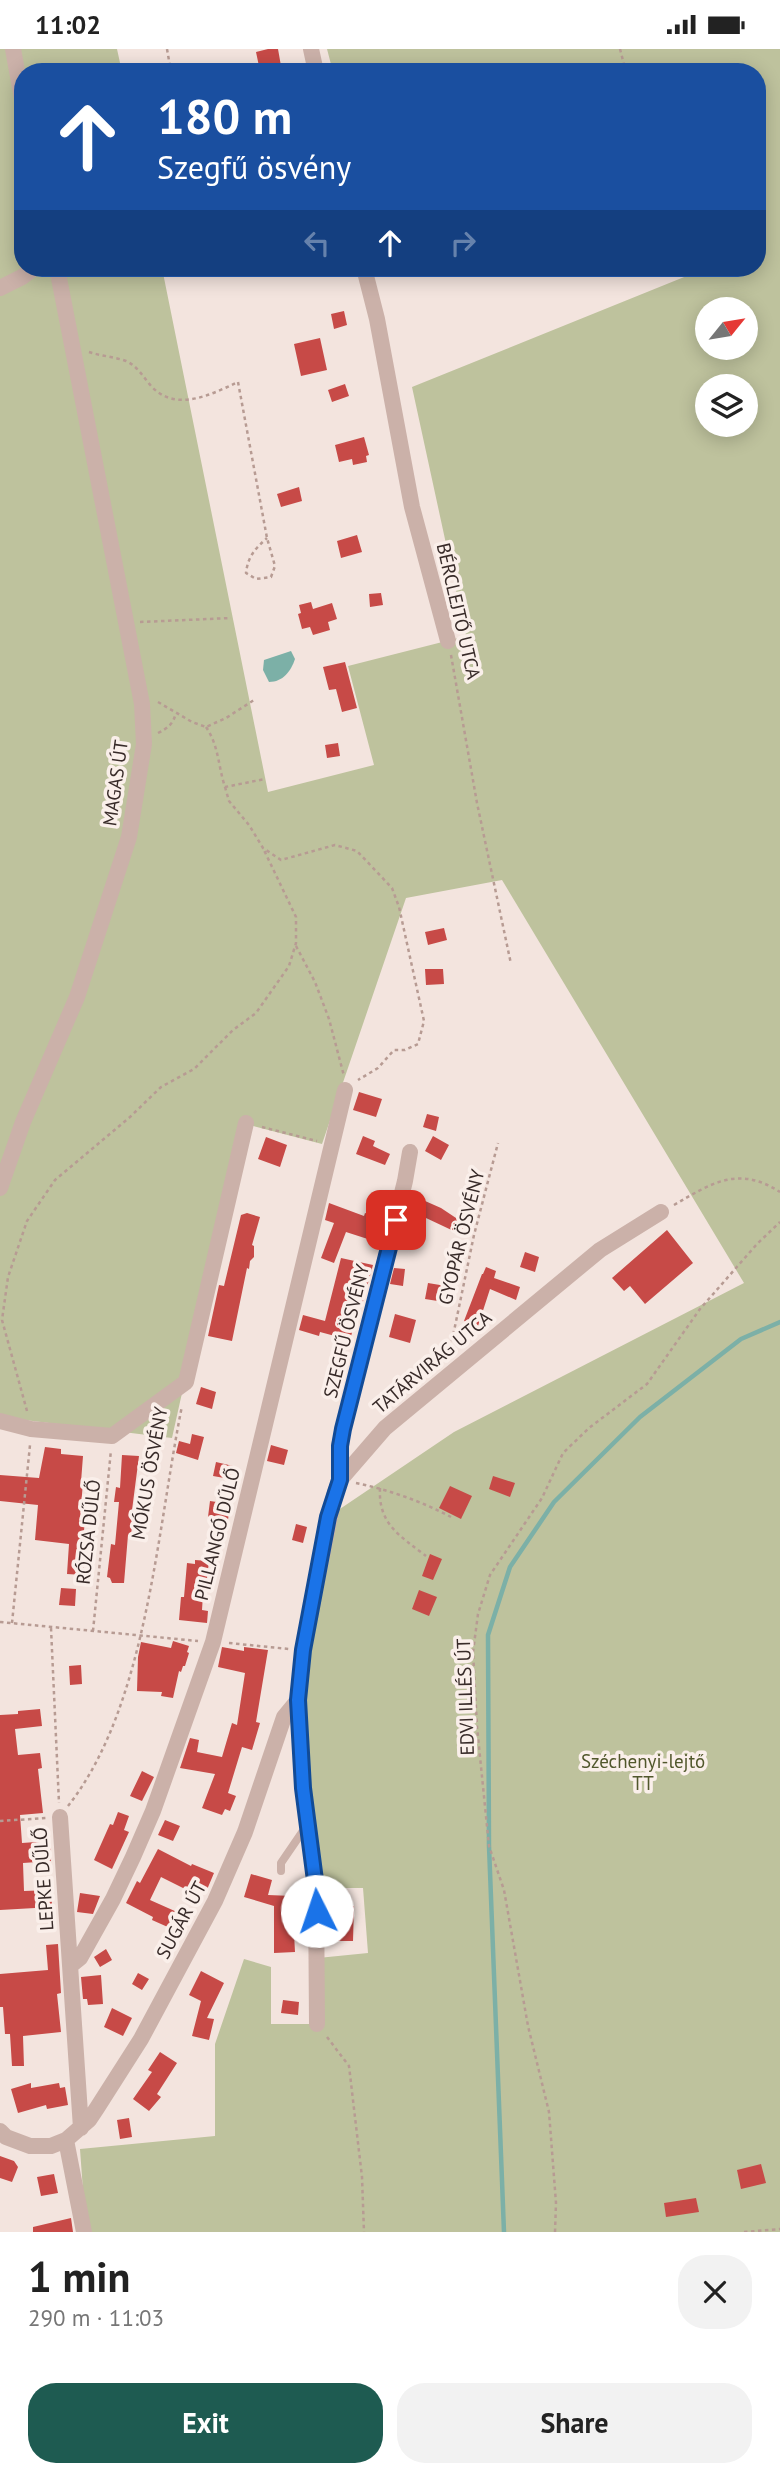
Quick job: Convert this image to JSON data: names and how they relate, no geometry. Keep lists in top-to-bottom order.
{
  "streets": {
    "street": [
      "BÉRCLEJTŐ UTCA",
      "MAGAS ÚT",
      "SZEGFŰ ÖSVÉNY",
      "TATÁRVIRÁG UTCA",
      "PILLANGÓ DŰLŐ",
      "LEPKE DŰLŐ",
      "SUGÁR ÚT"
    ],
    "path": [
      "GYOPÁR ÖSVÉNY",
      "MÓKUS ÖSVÉNY",
      "RÓZSA DŰLŐ",
      "EDVI ILLÉS ÚT"
    ]
  },
  "crossings": [
    ["GYOPÁR ÖSVÉNY", "TATÁRVIRÁG UTCA"],
    ["SZEGFŰ ÖSVÉNY", "TATÁRVIRÁG UTCA"],
    ["TATÁRVIRÁG UTCA", "SUGÁR ÚT"],
    ["MÓKUS ÖSVÉNY", "LEPKE DŰLŐ"],
    ["PILLANGÓ DŰLŐ", "LEPKE DŰLŐ"],
    ["LEPKE DŰLŐ", "SUGÁR ÚT"]
  ],
  "parks": ["Széchenyi-lejtő TT"],
  "north": "top right",
  "page": {
    "status": "11:02",
    "turn": ["180 m", "Szegfű ösvény"],
    "heading": ["1 min", "290 m · 11:03"],
    "buttons": ["Exit", "Share"]
  }
}
